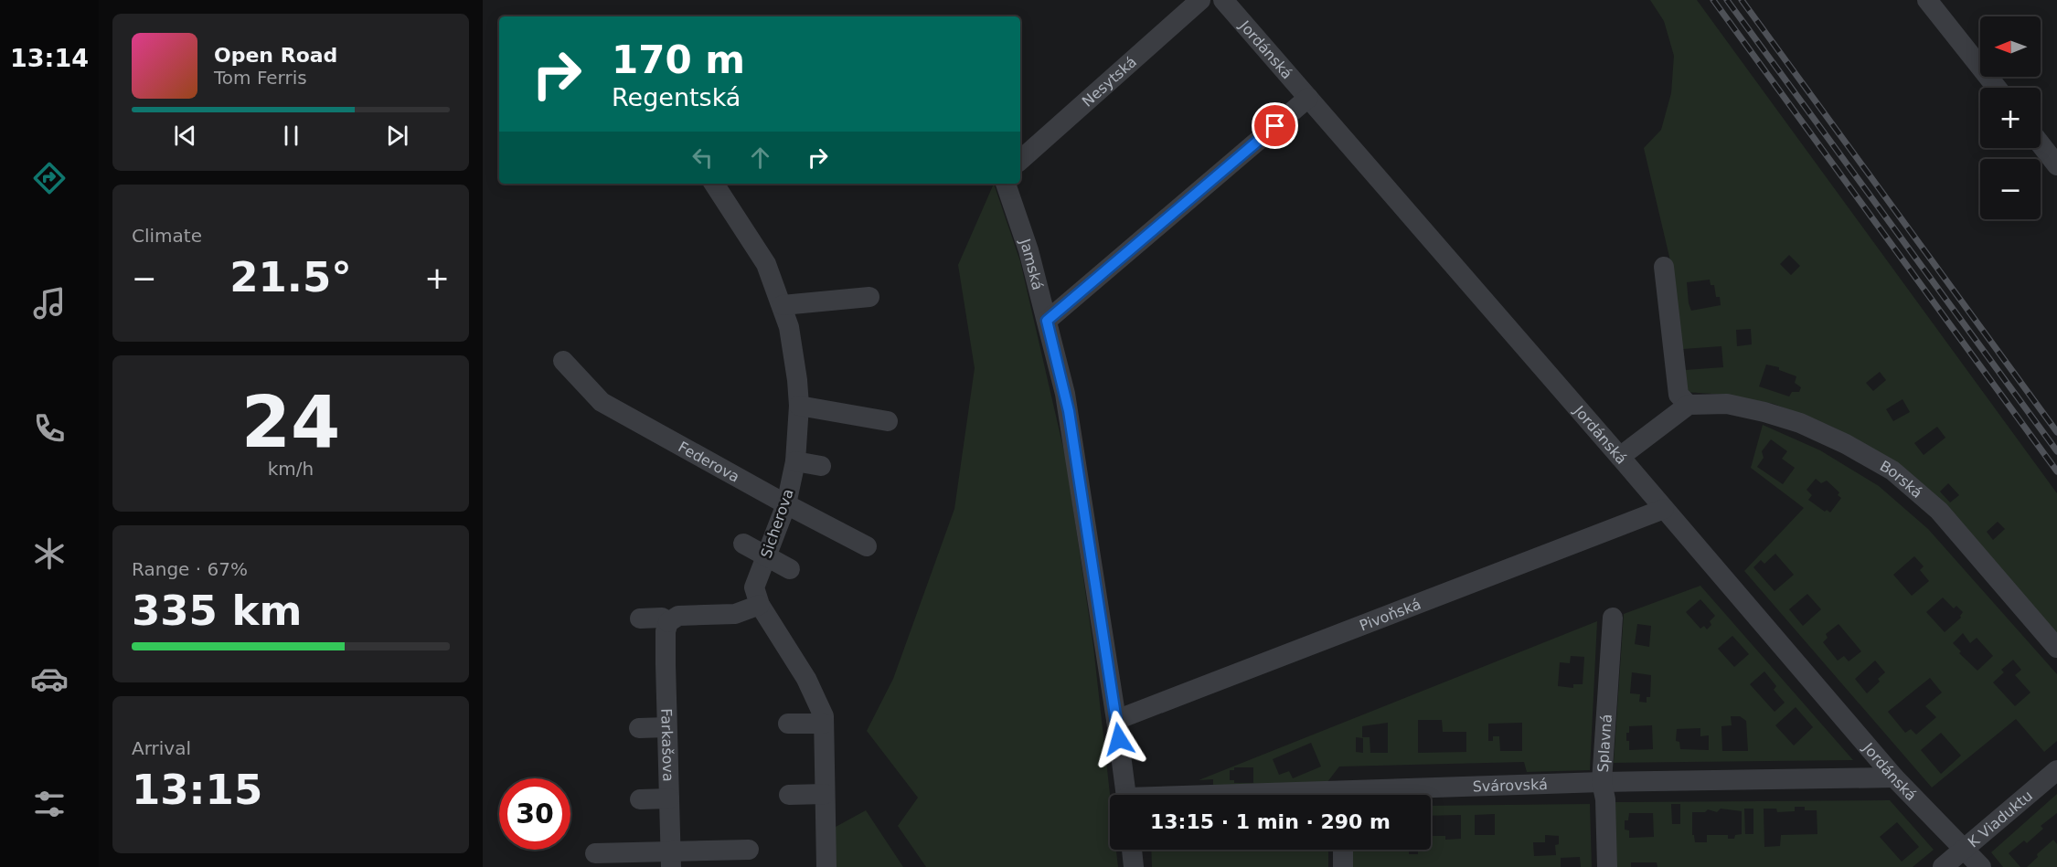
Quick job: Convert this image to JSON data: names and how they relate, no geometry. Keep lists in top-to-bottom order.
{
  "streets": {
    "street": [
      "Jordánská",
      "Nesytská",
      "Jamská",
      "Federova",
      "Borská",
      "Sicherova",
      "Pivoňská",
      "Splavná",
      "Farkašova",
      "Svárovská",
      "K Viaduktu"
    ]
  },
  "crossings": [
    ["Jordánská", "Pivoňská"],
    ["Jordánská", "Svárovská"],
    ["Jordánská", "K Viaduktu"],
    ["Jamská", "Pivoňská"],
    ["Federova", "Sicherova"],
    ["Splavná", "Svárovská"]
  ],
  "north": "left",
  "page": {
    "tabs": "13:14",
    "map_buttons": ["+", "−"],
    "turn": ["170 m", "Regentská"],
    "song": ["Open Road", "Tom Ferris"],
    "tile": [
      "Climate",
      ["24", "km/h"],
      ["Range · 67%", "335 km"],
      ["Arrival", "13:15"]
    ],
    "heat": ["−", "21.5°", "+"],
    "limit": "30",
    "trip": "13:15 · 1 min · 290 m"
  }
}
